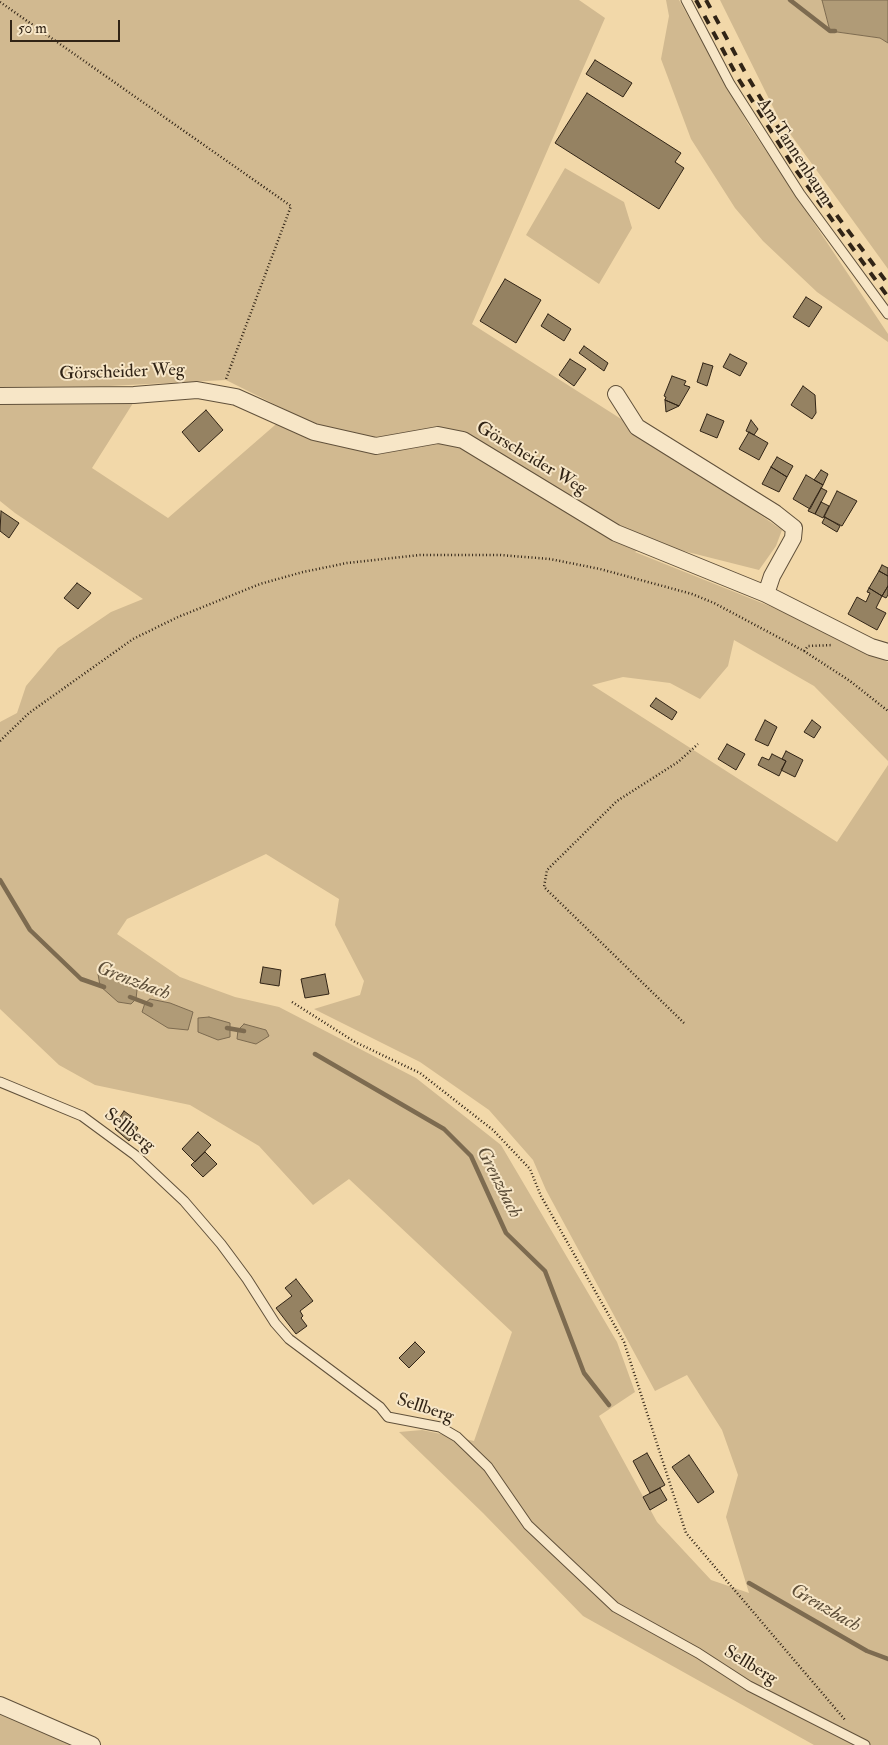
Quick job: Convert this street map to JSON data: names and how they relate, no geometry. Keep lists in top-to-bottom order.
{
  "streets": {
    "street": ["Görscheider Weg"],
    "lane": ["Am Tannenbaum", "Sellberg"]
  },
  "water": ["Grenzbach"],
  "scale_bar": "50 m"
}
